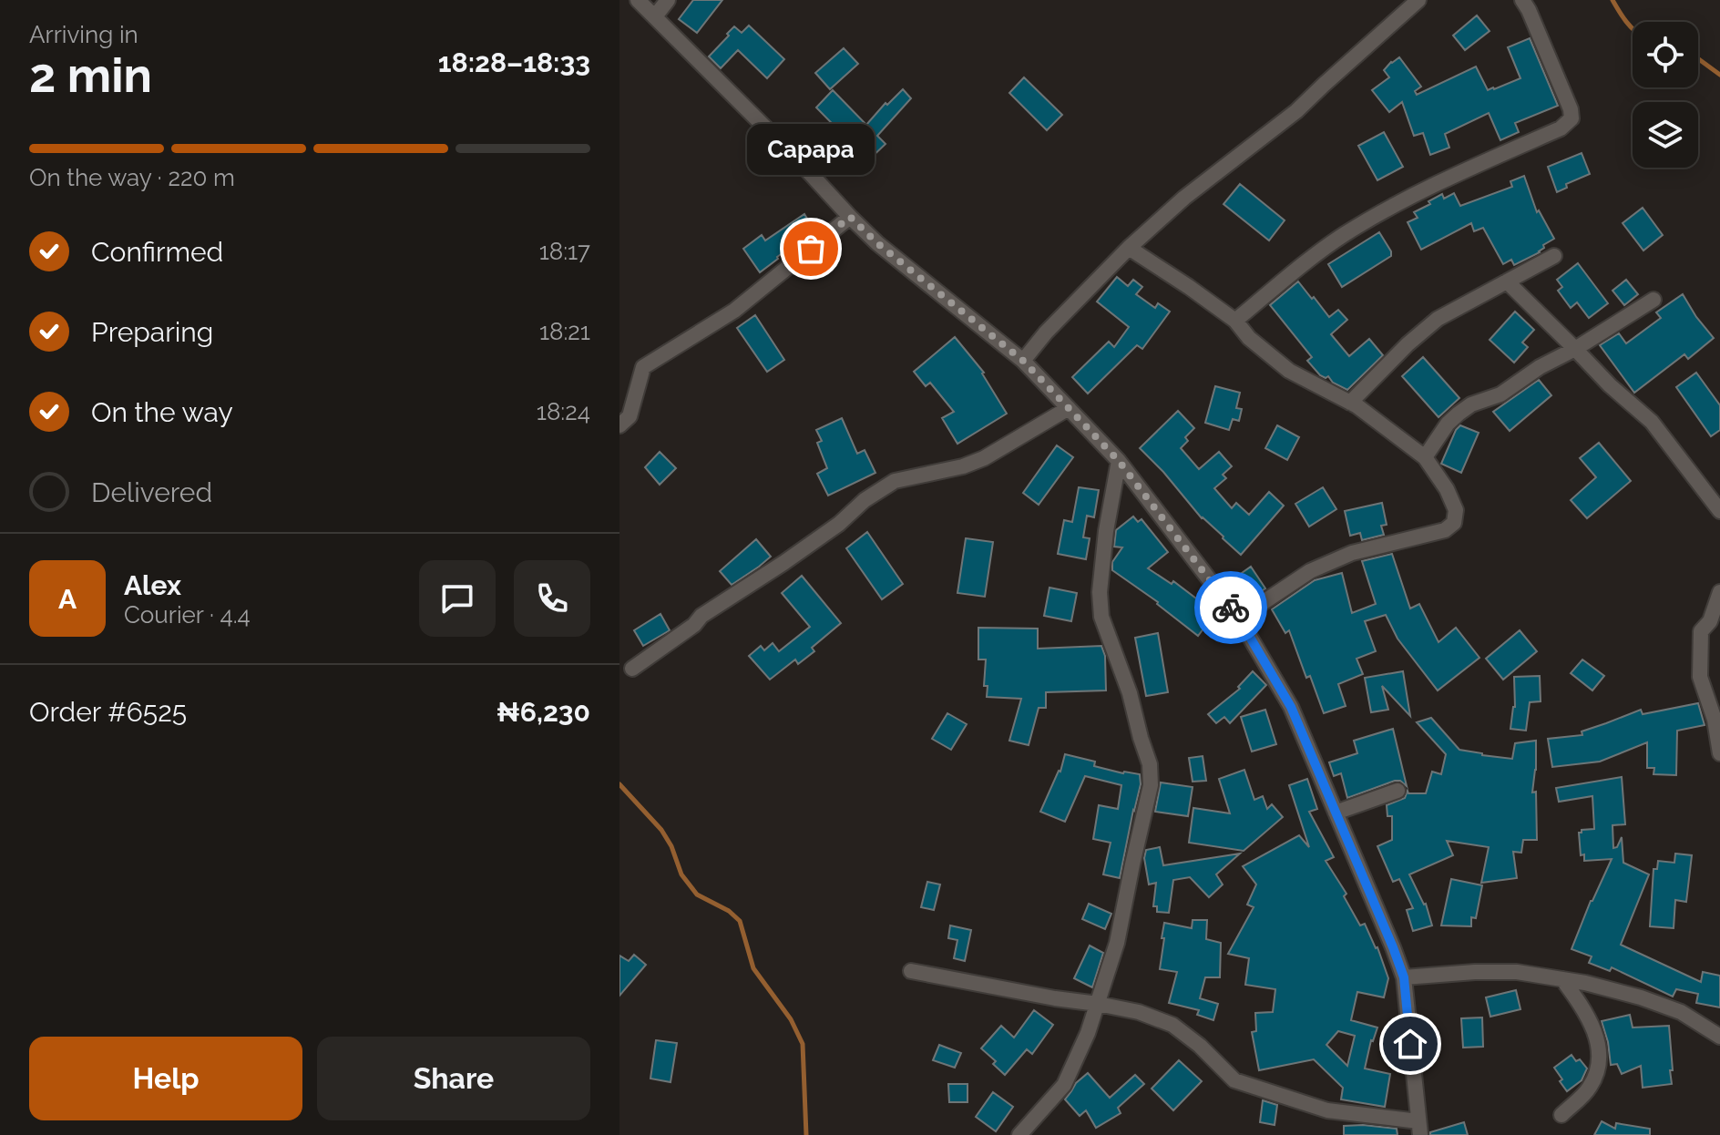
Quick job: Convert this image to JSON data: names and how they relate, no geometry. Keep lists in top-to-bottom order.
{
  "places": ["Capapa"],
  "page": {
    "heading": ["2 min", "Arriving in", "18:28–18:33"],
    "panel": [
      "Alex",
      "Courier · 4.4",
      "Order #6525",
      "₦6,230"
    ],
    "bar": "On the way · 220 m",
    "bubble": "Capapa",
    "list": [
      ["Confirmed", "18:17"],
      ["Preparing", "18:21"],
      ["On the way", "18:24"],
      "Delivered"
    ],
    "round": "A",
    "buttons": ["Help", "Share"]
  }
}
